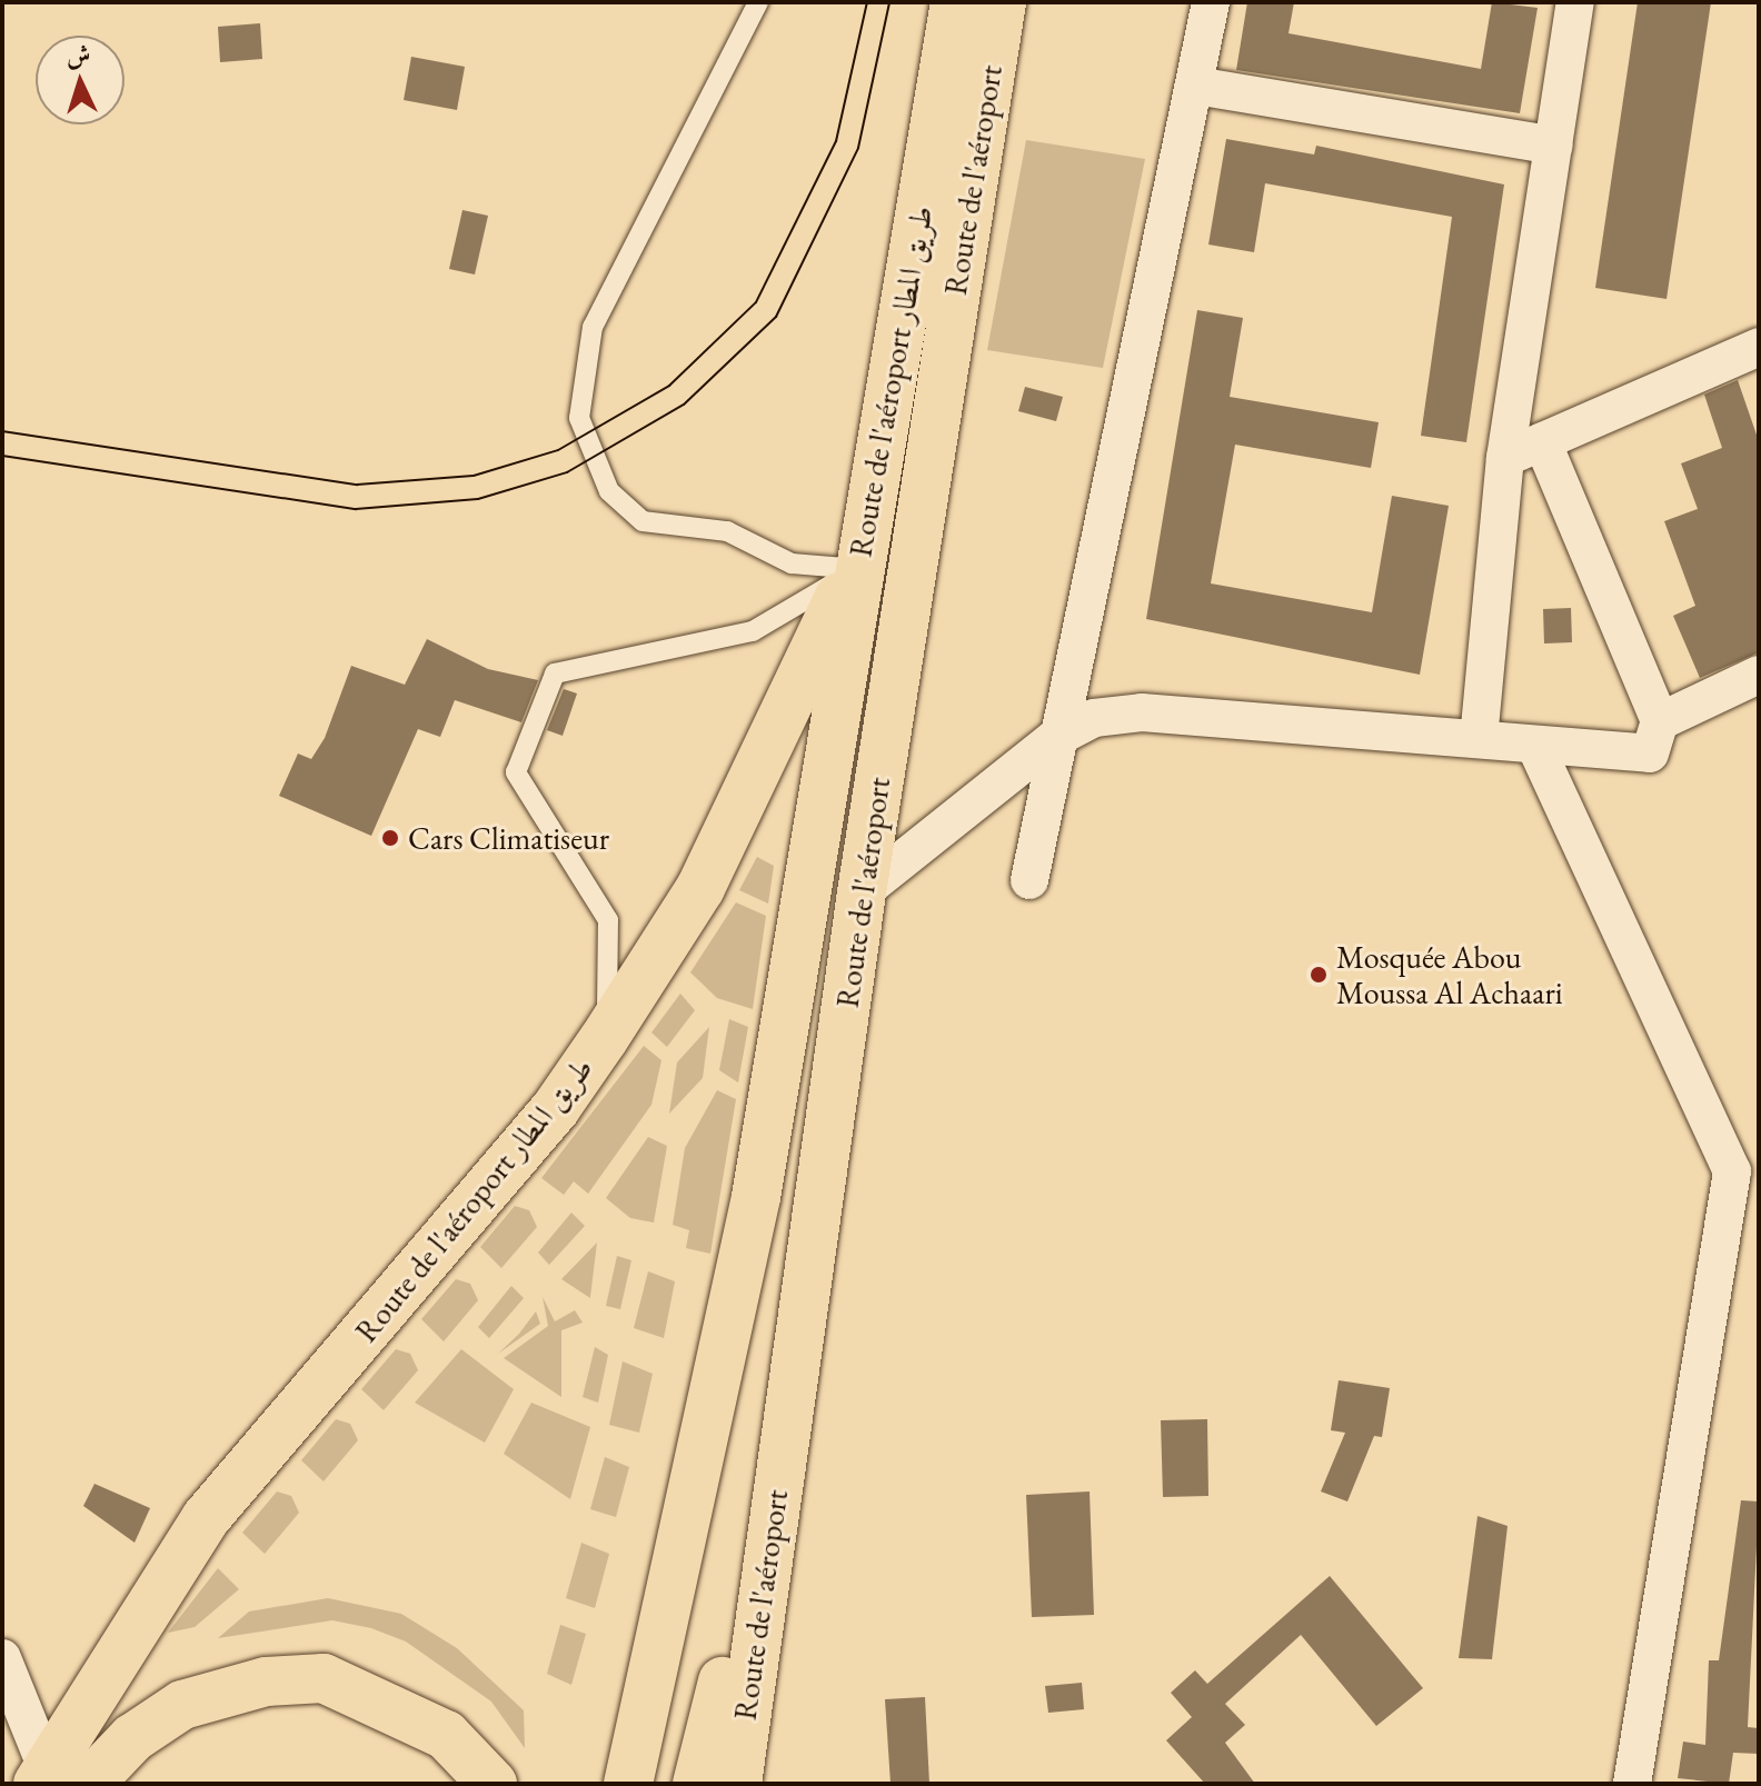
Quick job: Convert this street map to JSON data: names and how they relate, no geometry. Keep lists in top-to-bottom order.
{
  "streets": {
    "highway": ["Route de l'aéroport", "Route de l'aéroport طريق المطار"]
  },
  "crossings": [
    ["Route de l'aéroport", "Route de l'aéroport طريق المطار"]
  ],
  "places": ["Cars Climatiseur", "Mosquée Abou Moussa Al Achaari"],
  "north": "top"
}
